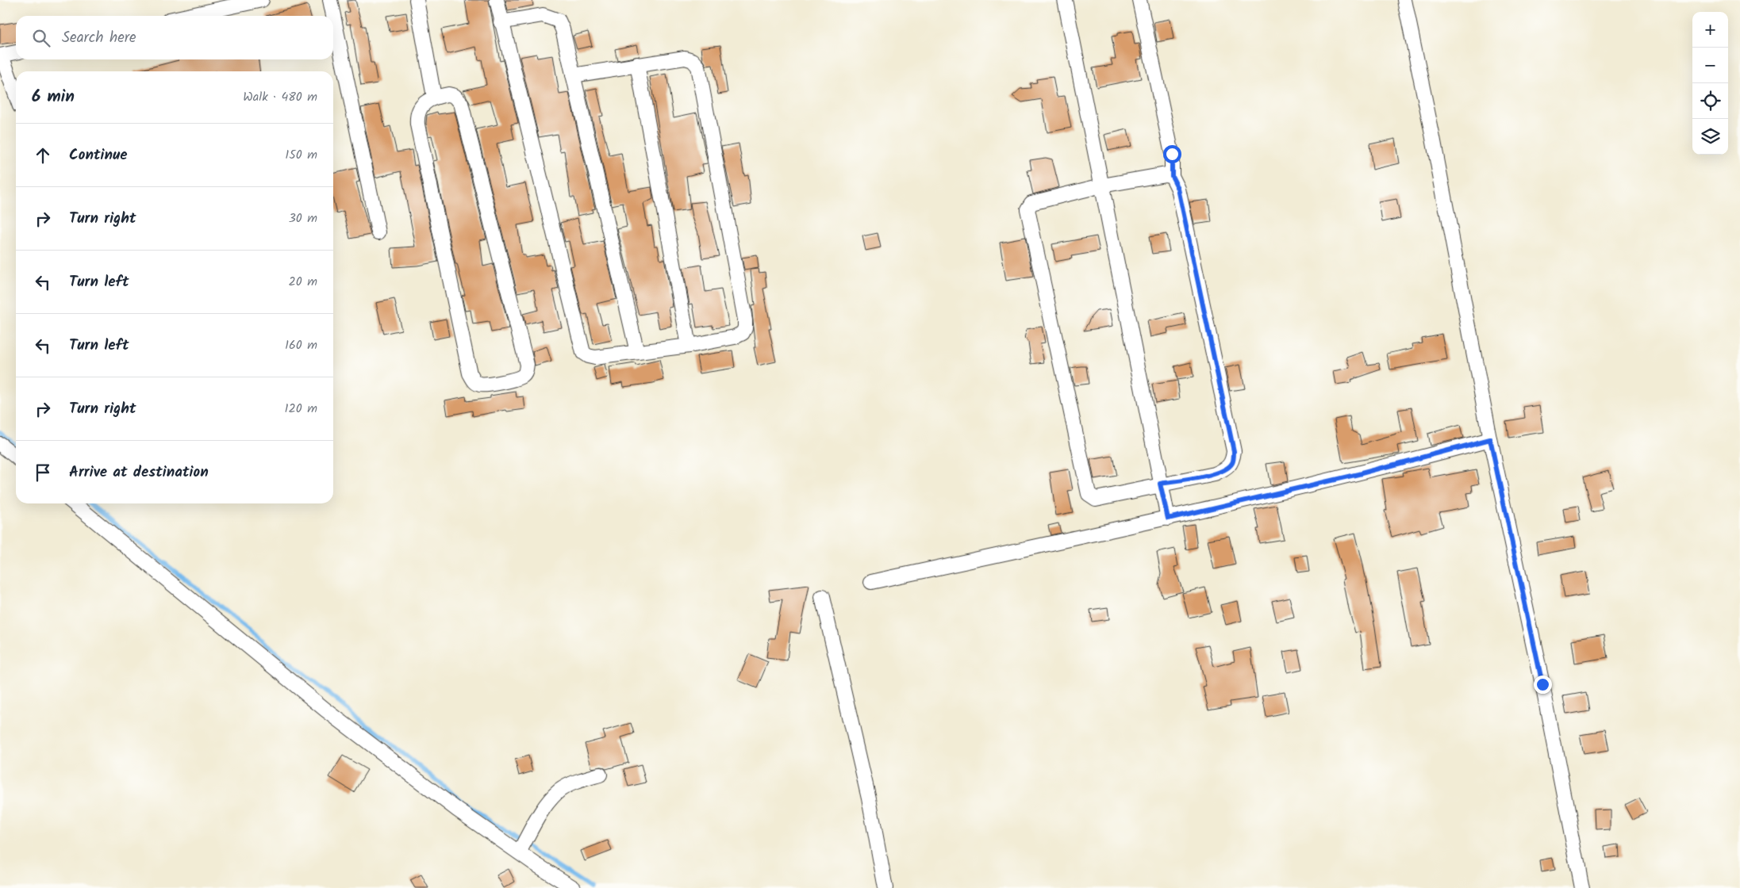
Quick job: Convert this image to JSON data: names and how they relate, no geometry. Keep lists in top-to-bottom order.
{
  "page": {
    "map_buttons": ["+", "−"],
    "search": "Search here",
    "heading": ["6 min", "Walk · 480 m"],
    "list": [
      ["Continue", "150 m"],
      ["Turn right", "30 m"],
      ["Turn left", "20 m"],
      ["Turn left", "160 m"],
      ["Turn right", "120 m"],
      "Arrive at destination"
    ]
  }
}
